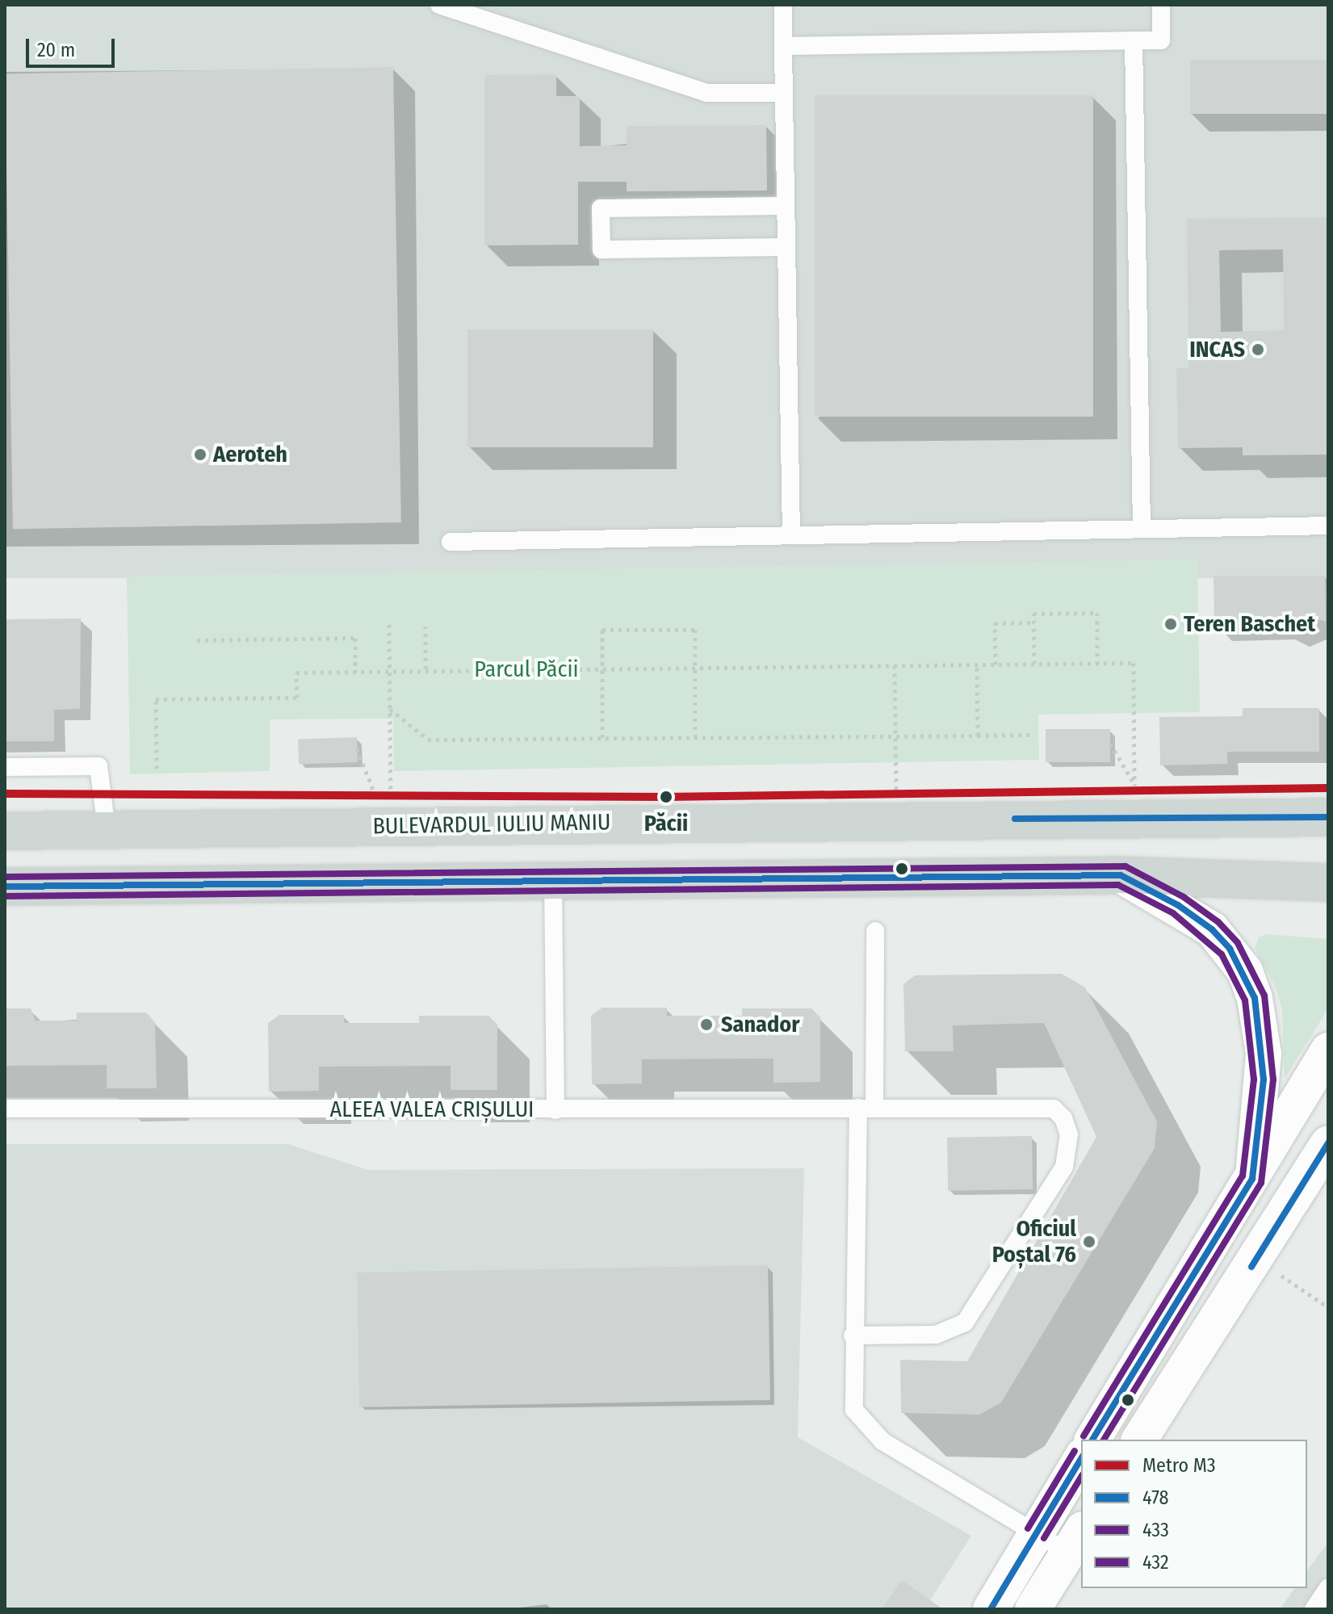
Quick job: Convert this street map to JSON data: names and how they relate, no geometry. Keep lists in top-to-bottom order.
{
  "streets": {
    "main road": ["BULEVARDUL IULIU MANIU"],
    "lane": ["ALEEA VALEA CRIȘULUI"]
  },
  "parks": ["Parcul Păcii"],
  "places": [
    "INCAS",
    "Aeroteh",
    "Teren Baschet",
    "Păcii",
    "Sanador",
    "Oficiul Poștal 76"
  ],
  "lines": [
    "metro line M3",
    "transit line 478",
    "transit line 432",
    "transit line 433"
  ],
  "legend": [
    "Metro M3",
    "478",
    "433",
    "432"
  ],
  "scale_bar": "20 m"
}
